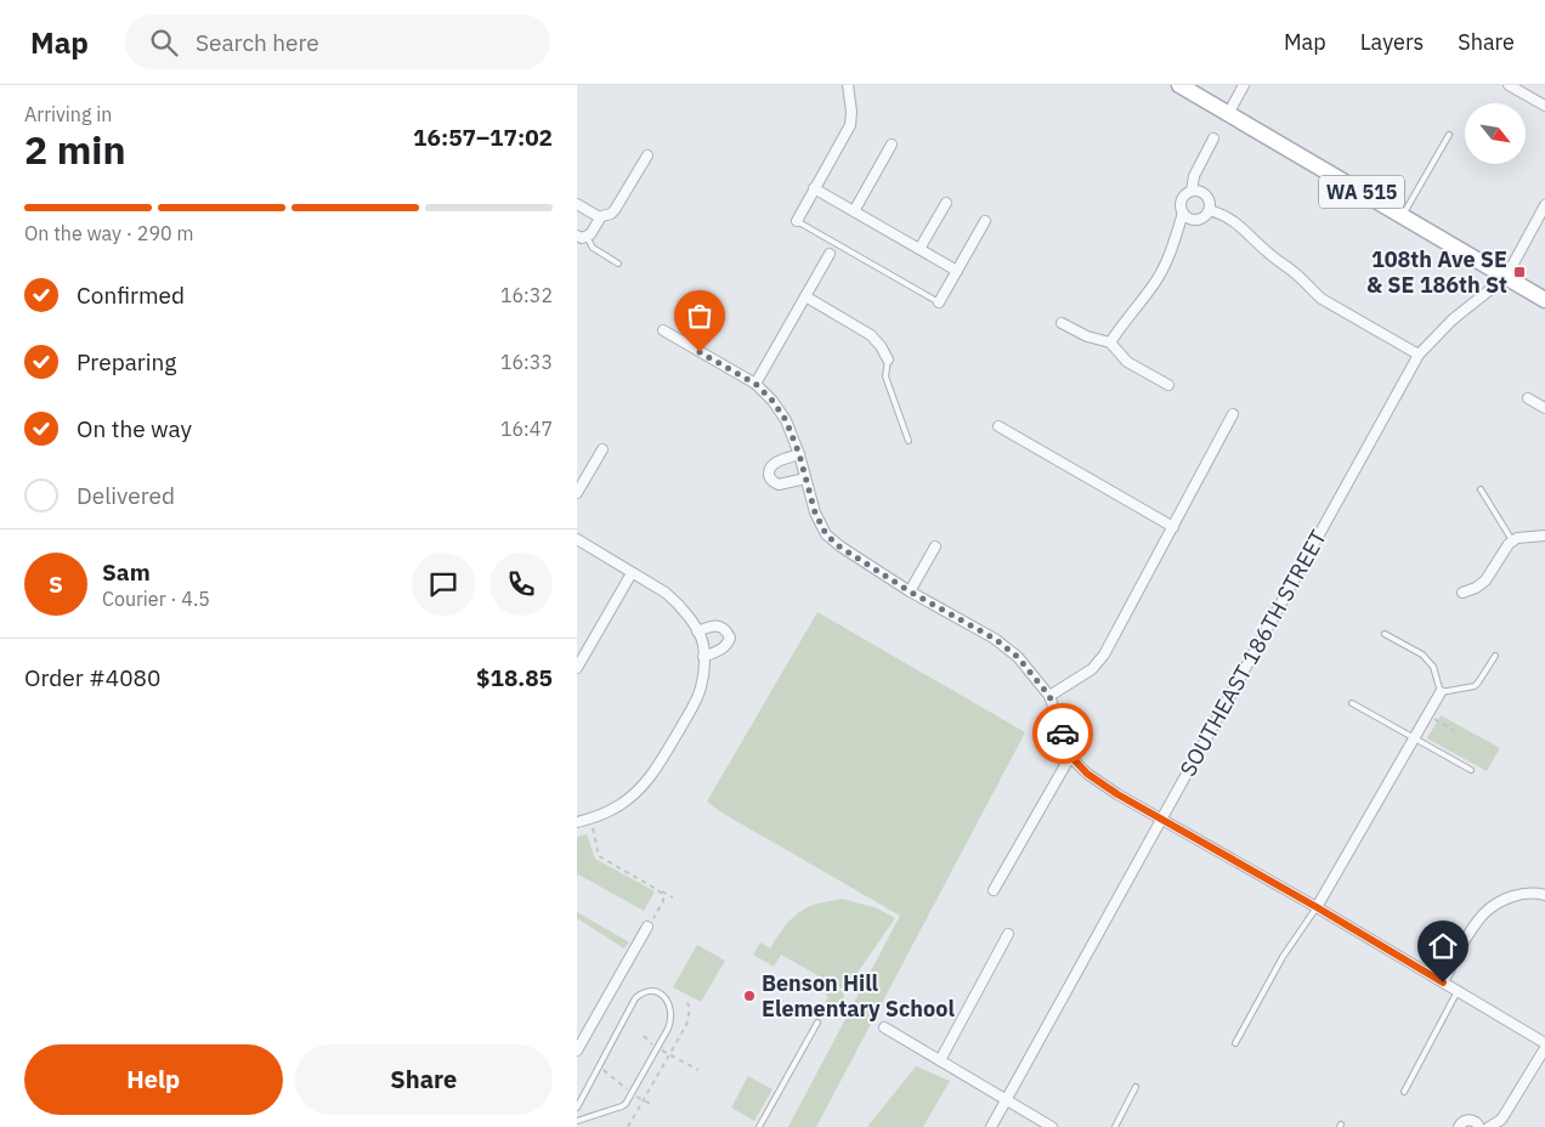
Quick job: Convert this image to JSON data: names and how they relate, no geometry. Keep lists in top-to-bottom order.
{
  "streets": {
    "main road": ["WA 515"],
    "street": ["SOUTHEAST 186TH STREET"]
  },
  "crossings": [
    ["WA 515", "SOUTHEAST 186TH STREET"]
  ],
  "places": {
    "transit": ["108th Ave SE & SE 186th St"],
    "other": ["Benson Hill Elementary School"]
  },
  "north": "bottom right",
  "page": {
    "header": "Map",
    "search": "Search here",
    "nav": ["Map", "Layers", "Share"],
    "heading": ["2 min", "Arriving in", "16:57–17:02"],
    "panel": [
      "Sam",
      "Courier · 4.5",
      "Order #4080",
      "$18.85"
    ],
    "bar": "On the way · 290 m",
    "list": [
      ["Confirmed", "16:32"],
      ["Preparing", "16:33"],
      ["On the way", "16:47"],
      "Delivered"
    ],
    "round": "S",
    "buttons": ["Help", "Share"]
  }
}
